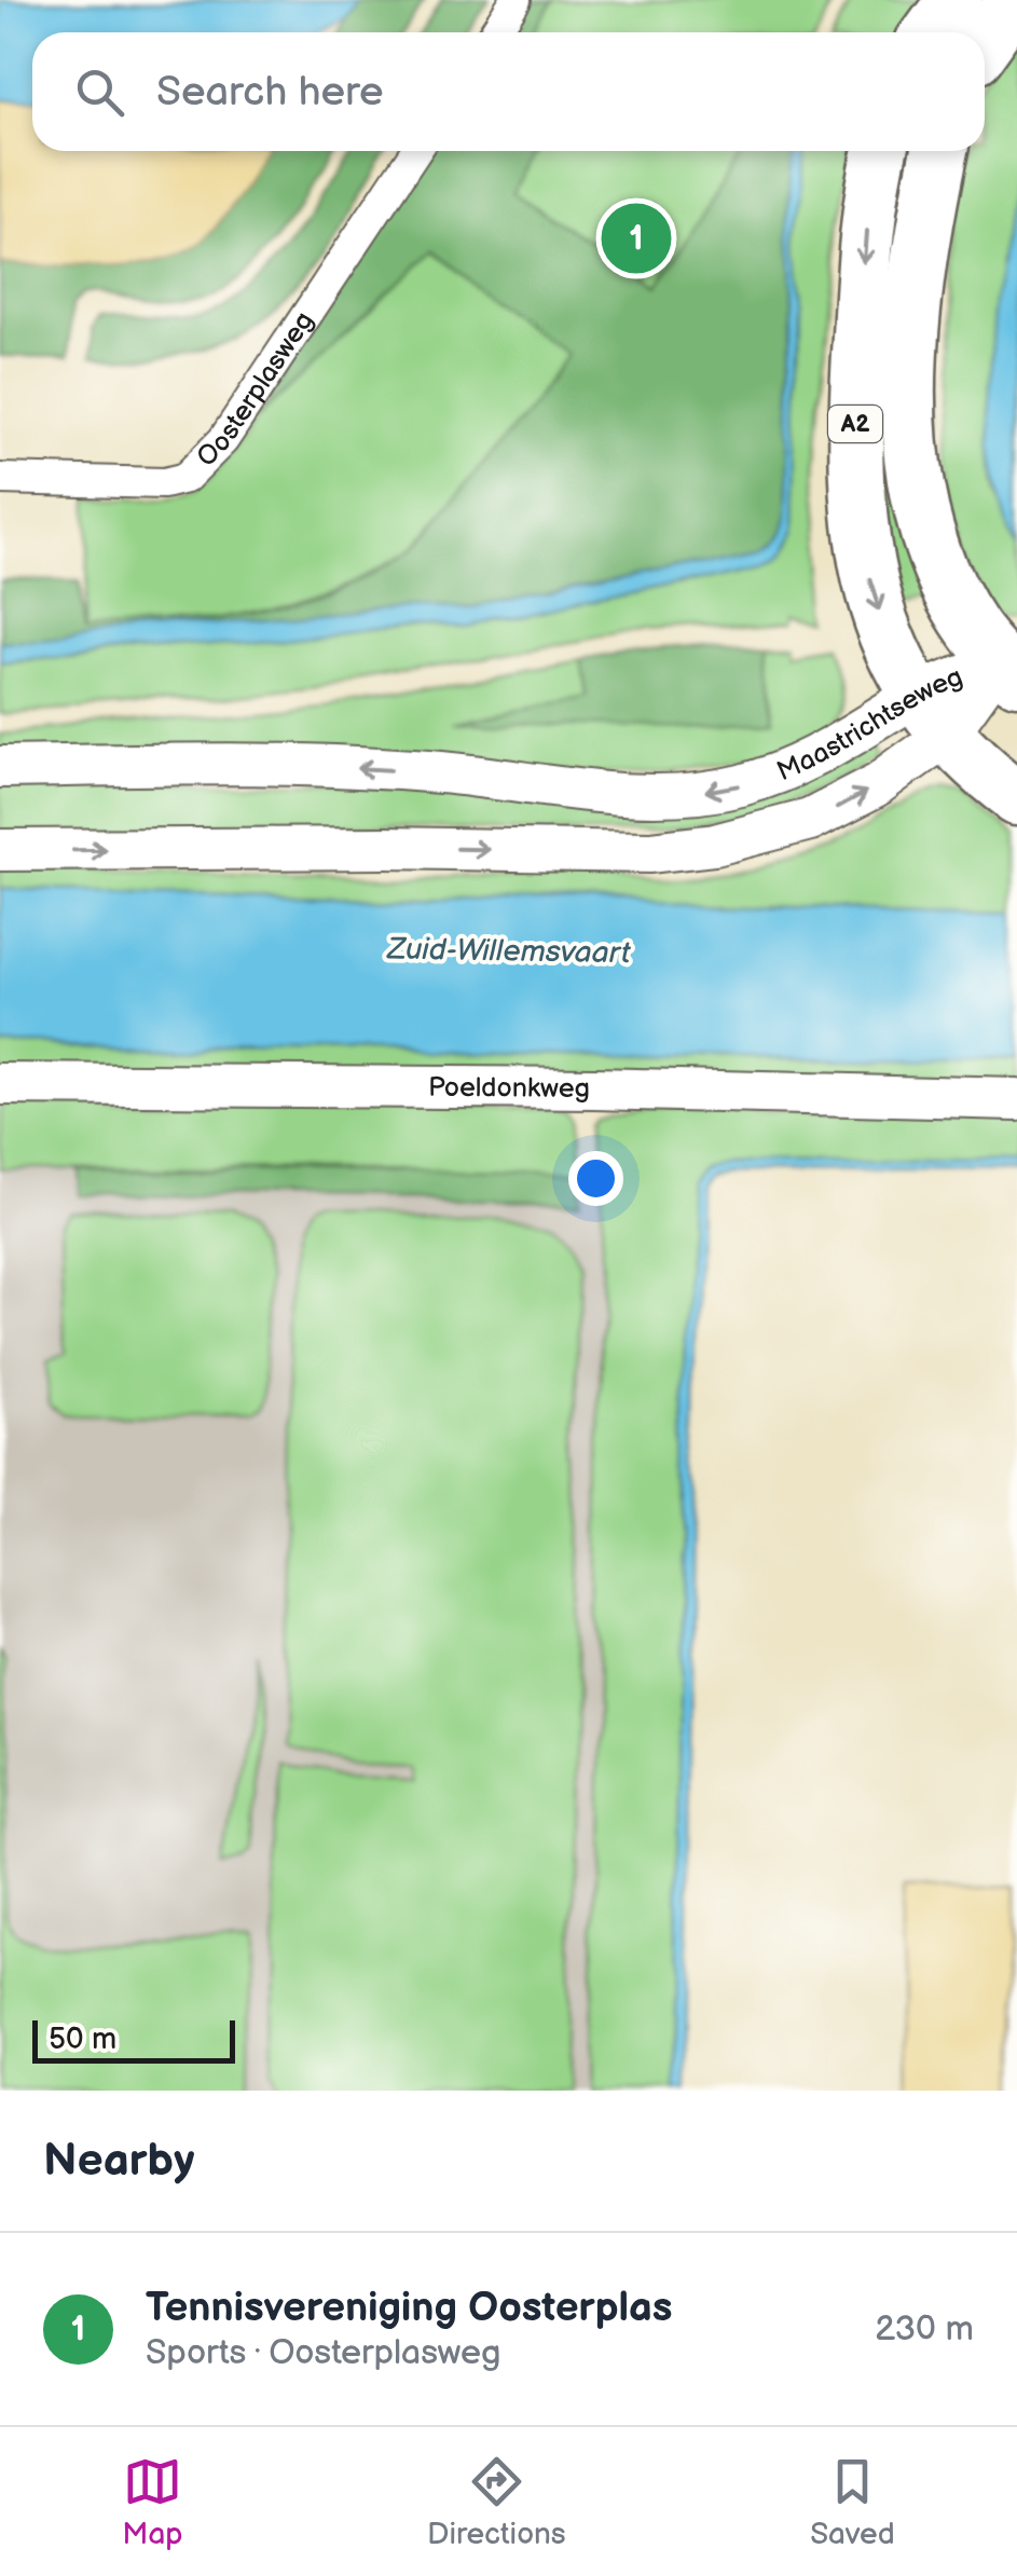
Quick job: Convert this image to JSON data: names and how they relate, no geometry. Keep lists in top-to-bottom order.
{
  "streets": {
    "highway": ["A2"],
    "main road": ["Maastrichtseweg", "Poeldonkweg"],
    "street": ["Oosterplasweg"]
  },
  "crossings": [
    ["A2", "Maastrichtseweg"]
  ],
  "water": ["Zuid-Willemsvaart"],
  "scale_bar": "50 m",
  "page": {
    "search": "Search here",
    "pins": "1",
    "scale": "50 m",
    "heading": "Nearby",
    "list": [
      {
        "mark": "1",
        "name": "Tennisvereniging Oosterplas",
        "note": "Sports · Oosterplasweg",
        "value": "230 m"
      }
    ],
    "nav": ["Map", "Directions", "Saved"]
  }
}
